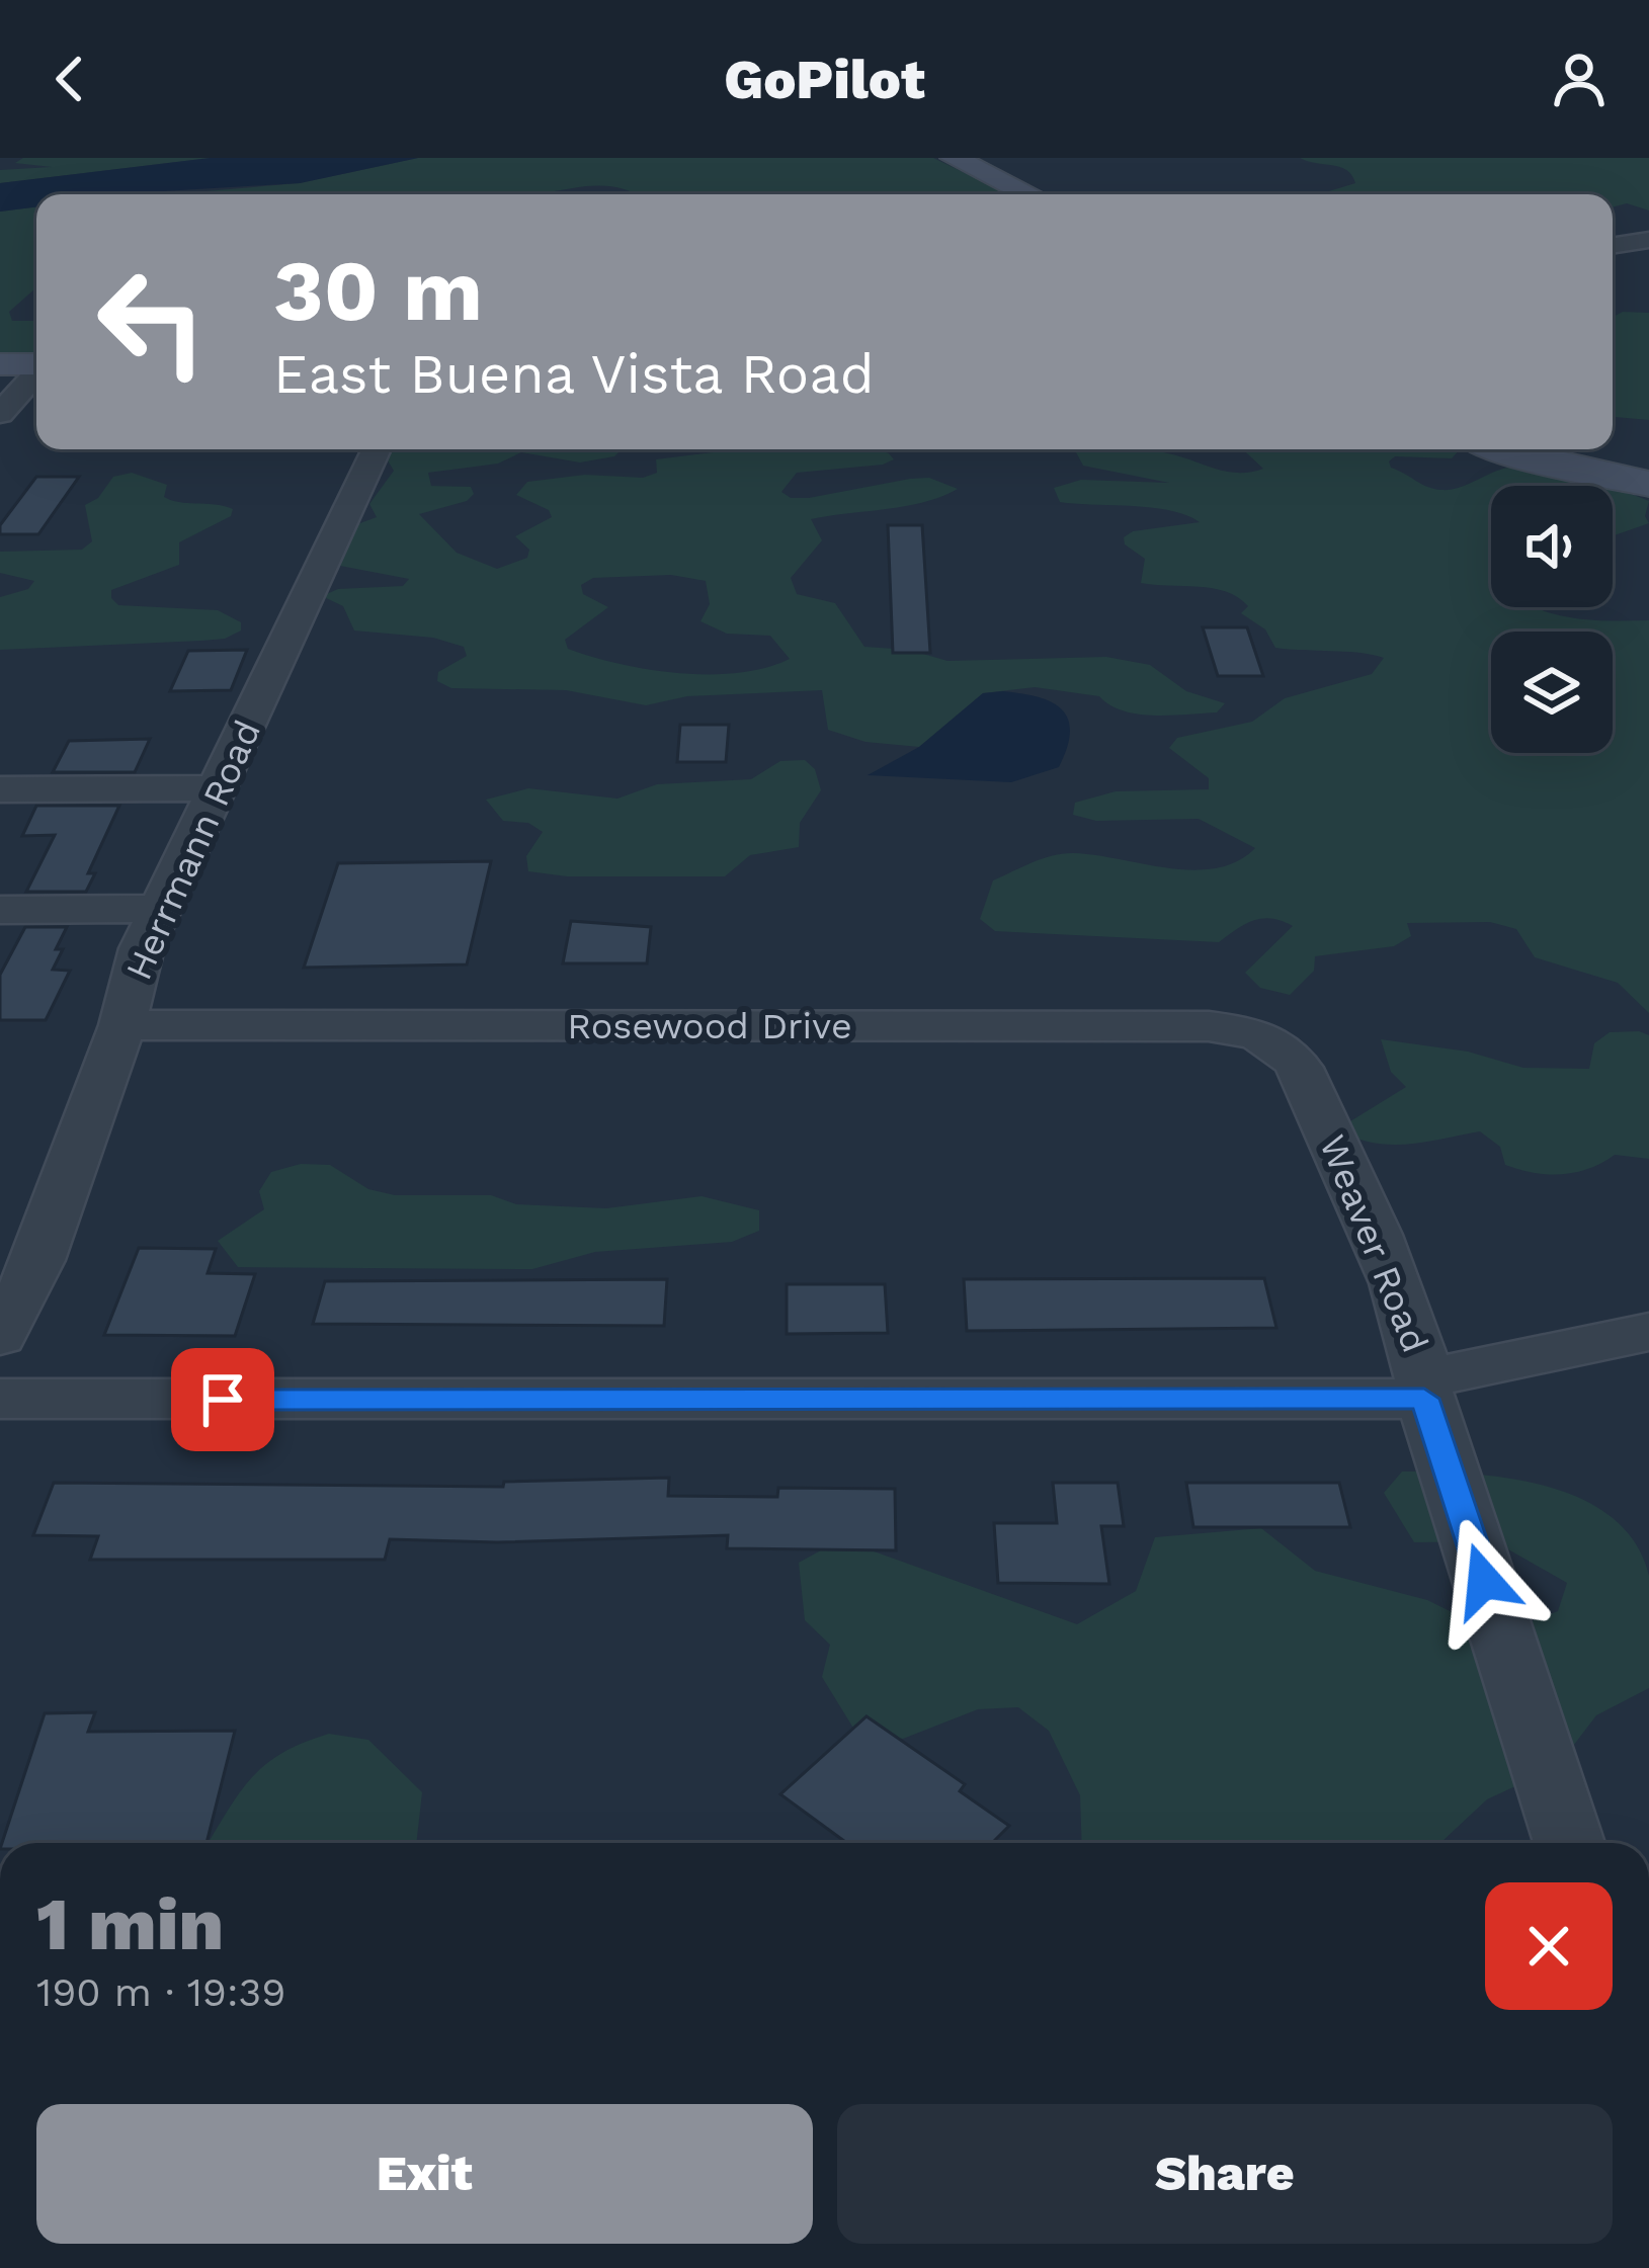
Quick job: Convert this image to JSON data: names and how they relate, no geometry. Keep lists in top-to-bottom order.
{
  "streets": {
    "street": ["Herrmann Road", "Rosewood Drive", "Weaver Road"]
  },
  "crossings": [
    ["Herrmann Road", "Rosewood Drive"],
    ["Rosewood Drive", "Weaver Road"]
  ],
  "page": {
    "header": "GoPilot",
    "turn": ["30 m", "East Buena Vista Road"],
    "heading": ["1 min", "190 m · 19:39"],
    "buttons": ["Exit", "Share"]
  }
}
